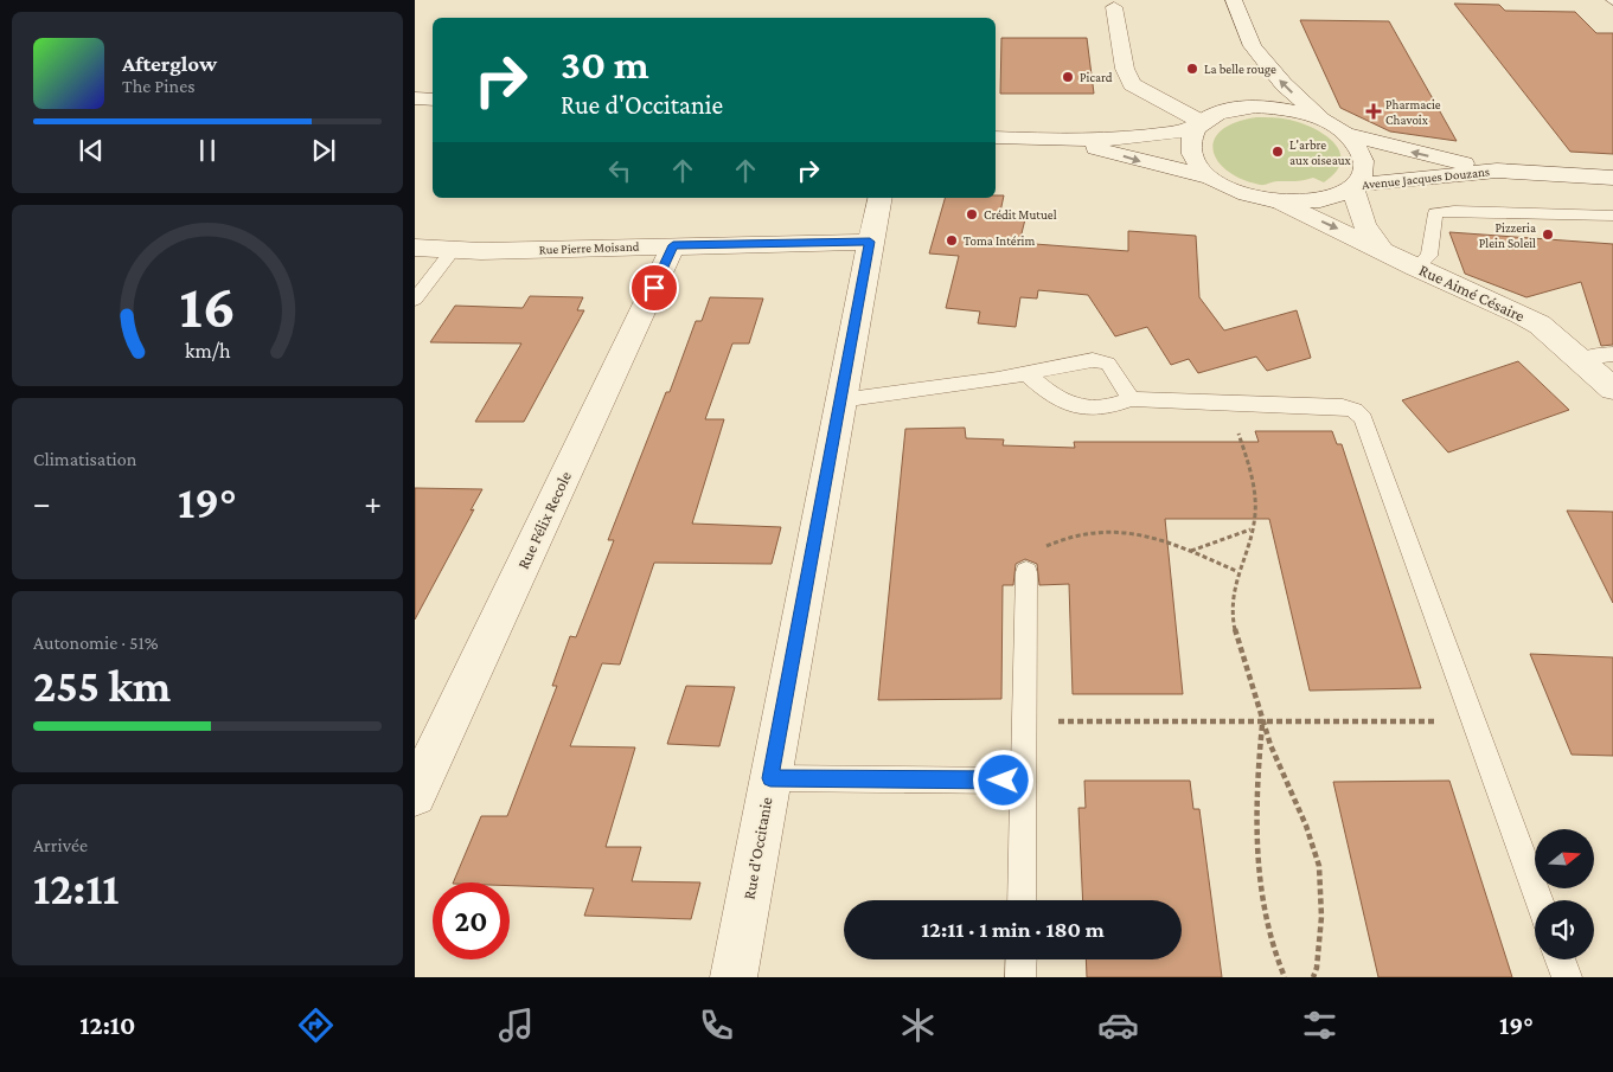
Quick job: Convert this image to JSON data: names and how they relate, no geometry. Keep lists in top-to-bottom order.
{
  "streets": {
    "street": [
      "Avenue Jacques Douzans",
      "Rue Pierre Moisand",
      "Rue Aimé Césaire",
      "Rue Félix Recole",
      "Rue d'Occitanie"
    ]
  },
  "crossings": [
    ["Avenue Jacques Douzans", "Rue Aimé Césaire"],
    ["Rue Pierre Moisand", "Rue Félix Recole"],
    ["Rue Pierre Moisand", "Rue d'Occitanie"]
  ],
  "places": {
    "other": [
      "La belle rouge",
      "Picard",
      "L'arbre aux oiseaux",
      "Crédit Mutuel",
      "Pizzeria Plein Soleil",
      "Toma Intérim"
    ],
    "health": ["Pharmacie Chavoix"]
  },
  "north": "right",
  "page": {
    "turn": ["30 m", "Rue d'Occitanie"],
    "song": ["Afterglow", "The Pines"],
    "tile": [
      "Climatisation",
      ["Autonomie · 51%", "255 km"],
      ["Arrivée", "12:11"]
    ],
    "heat": ["−", "19°", "+"],
    "limit": "20",
    "trip": "12:11 · 1 min · 180 m",
    "tabs": ["12:10", "19°"],
    "gauge": ["16", "km/h"]
  }
}
